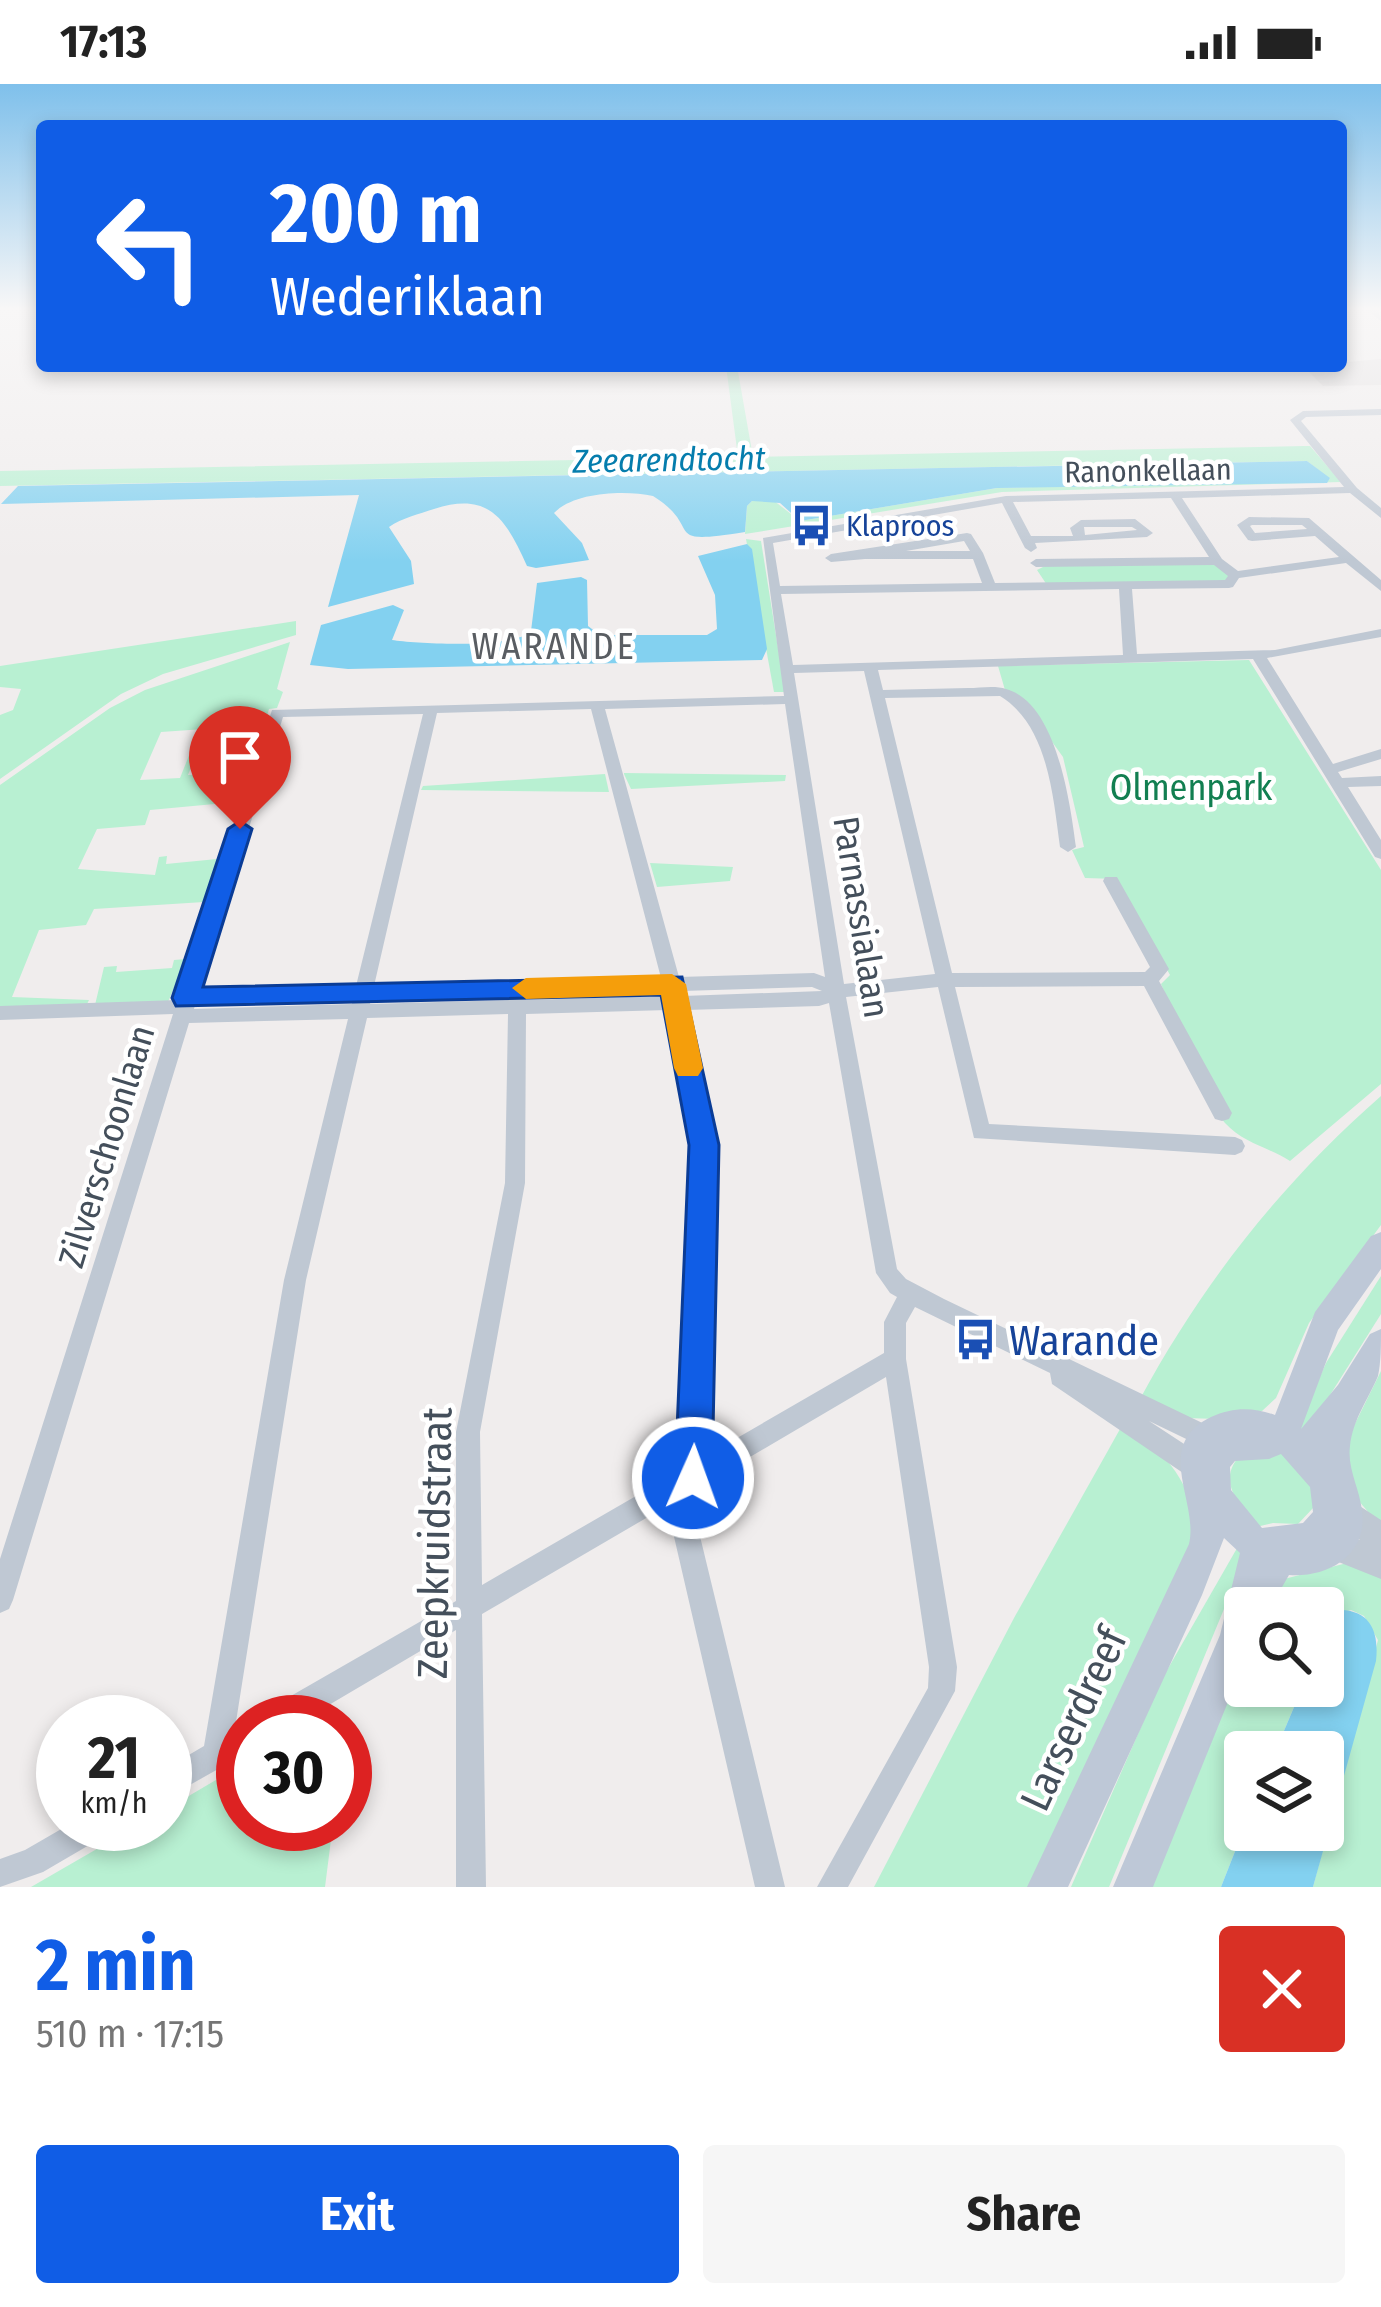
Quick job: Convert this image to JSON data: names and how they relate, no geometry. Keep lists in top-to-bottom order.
{
  "streets": {
    "main road": ["Larserdreef"],
    "street": [
      "Ranonkellaan",
      "Parnassialaan",
      "Zilverschoonlaan",
      "Zeepkruidstraat"
    ]
  },
  "crossings": [
    ["Ranonkellaan", "Parnassialaan"]
  ],
  "districts": ["WARANDE"],
  "water": ["Zeearendtocht"],
  "parks": ["Olmenpark"],
  "places": {
    "bus stop": ["Klaproos", "Warande"]
  },
  "page": {
    "status": "17:13",
    "turn": ["200 m", "Wederiklaan"],
    "speed": "21 km/h",
    "limit": "30",
    "heading": ["2 min", "510 m · 17:15"],
    "buttons": ["Exit", "Share"]
  }
}
